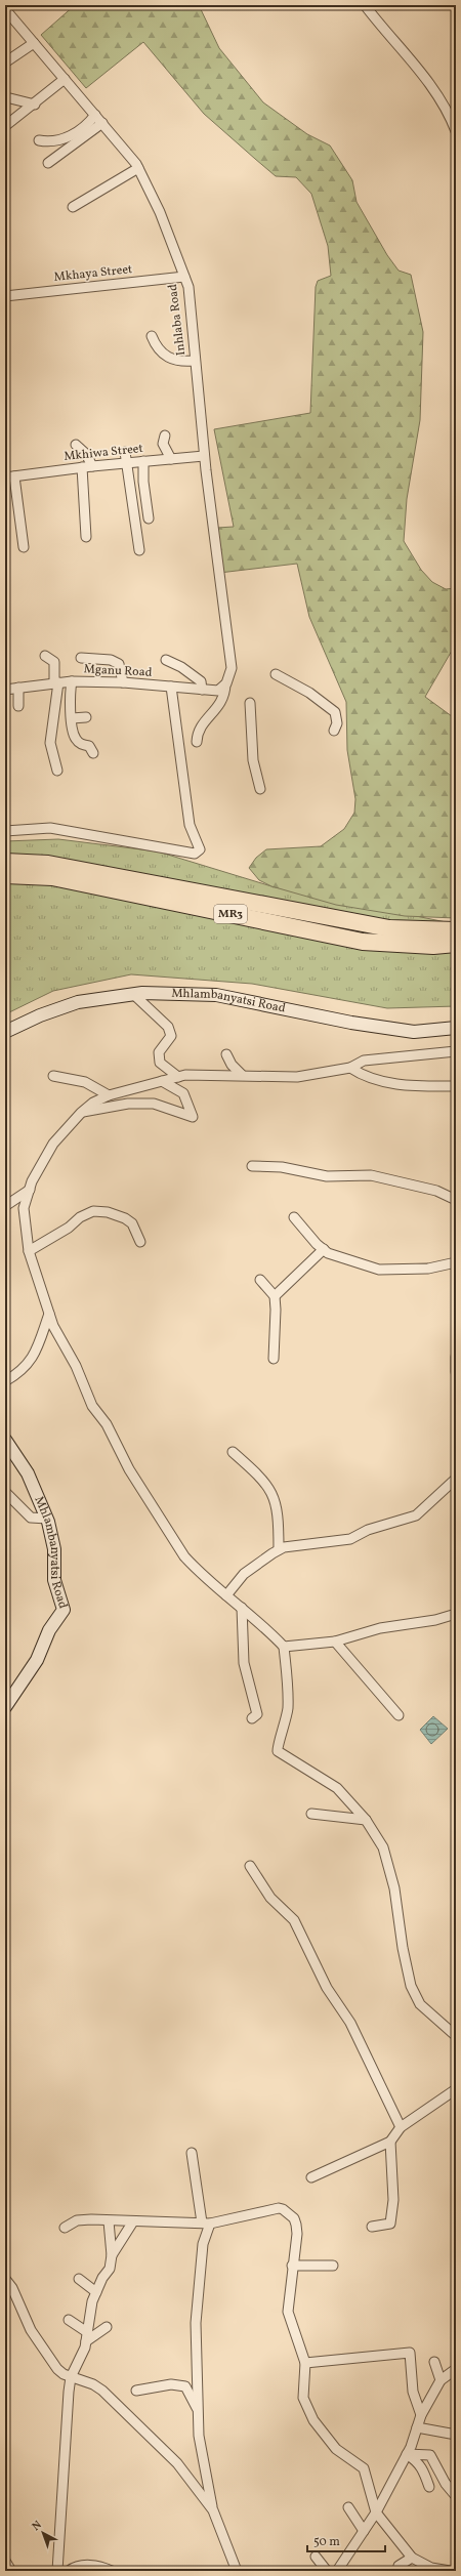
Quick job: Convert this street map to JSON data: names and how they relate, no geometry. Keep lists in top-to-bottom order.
{
  "streets": {
    "highway": ["MR3"],
    "main road": ["Mhlambanyatsi Road"],
    "street": [
      "Mkhaya Street",
      "Inhlaba Road",
      "Mkhiwa Street",
      "Mganu Road"
    ]
  },
  "crossings": [
    ["Mkhaya Street", "Inhlaba Road"],
    ["Inhlaba Road", "Mkhiwa Street"],
    ["Inhlaba Road", "Mganu Road"]
  ],
  "scale_bar": "50 m",
  "north": "top left"
}
